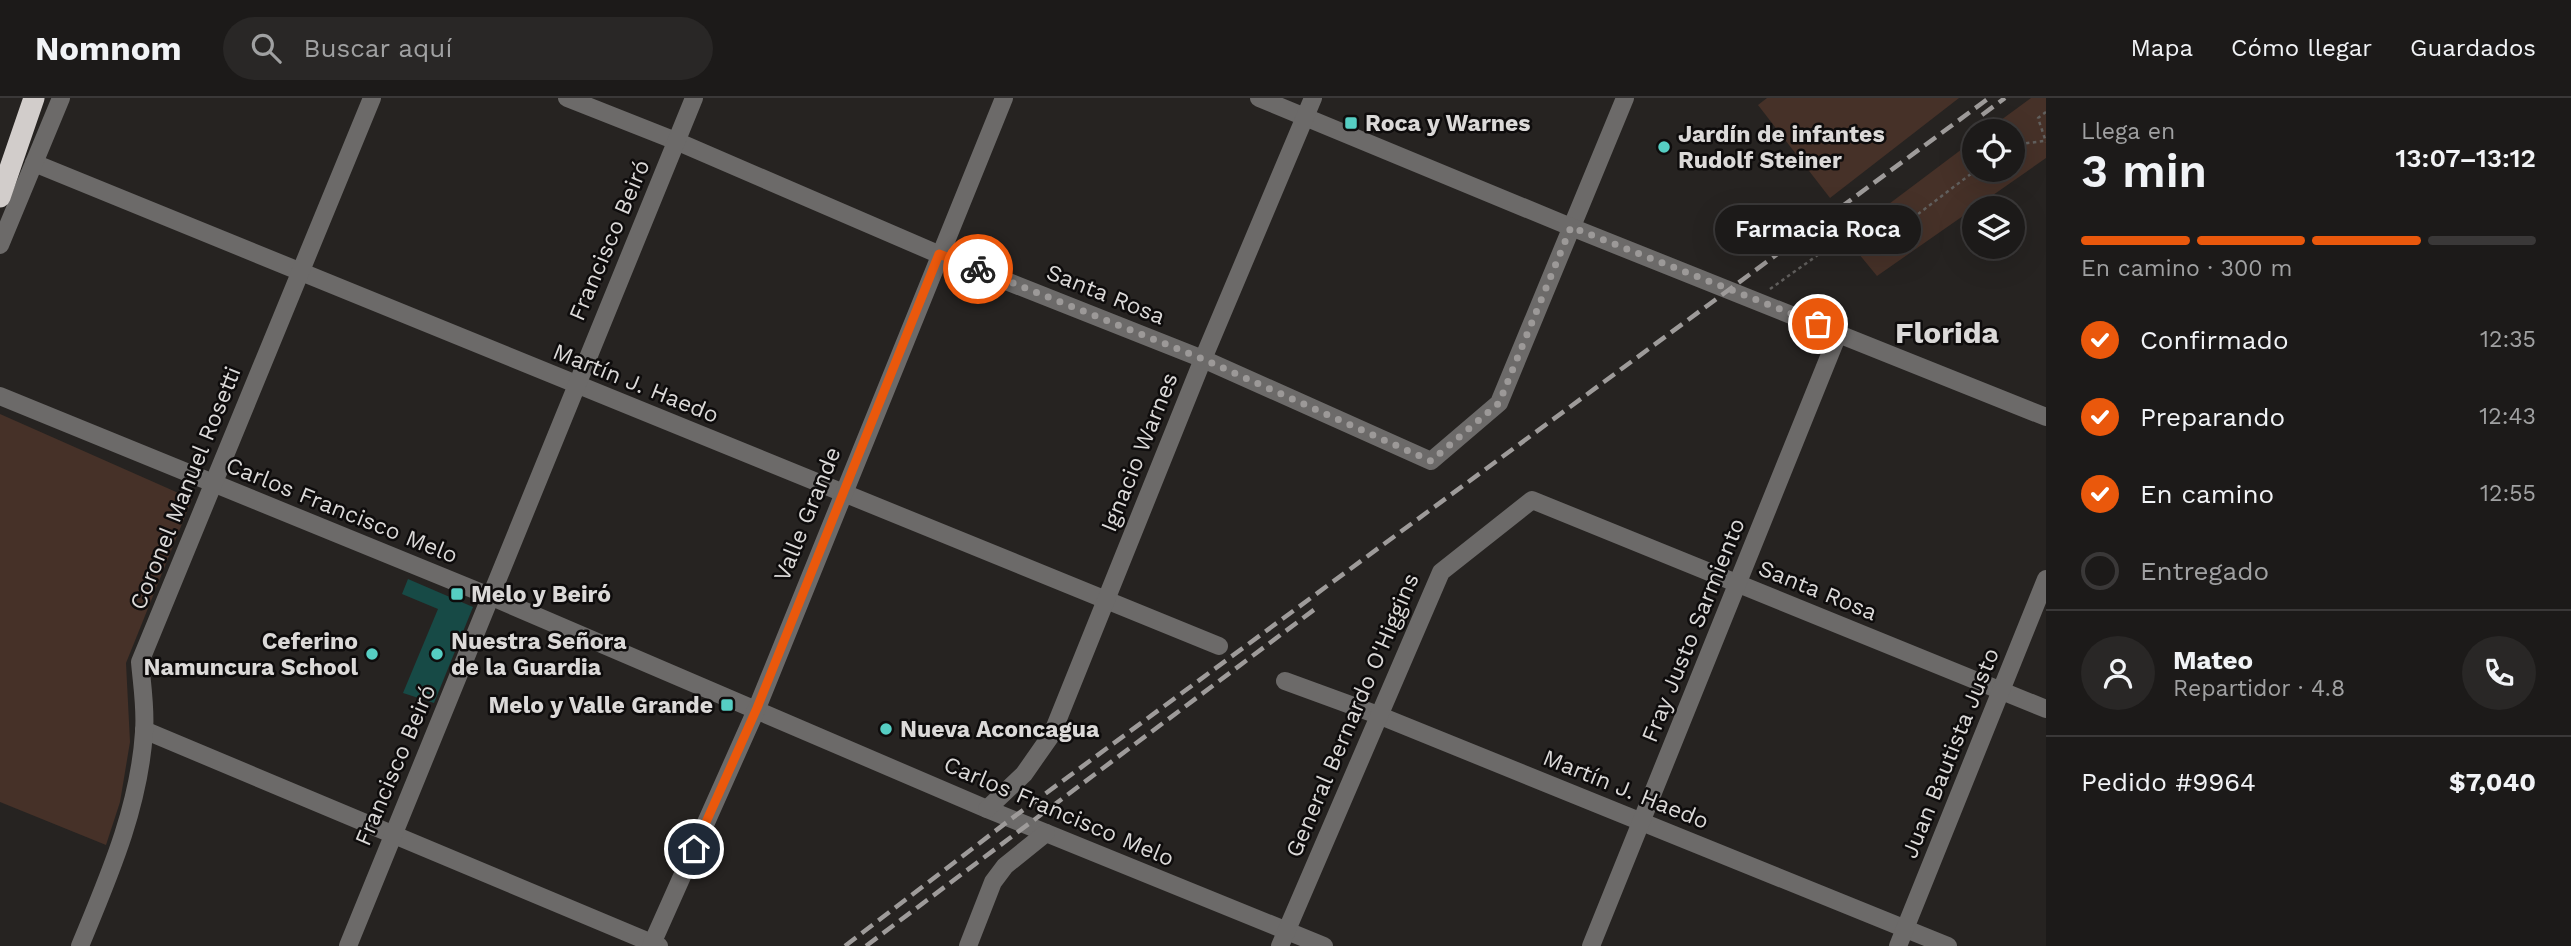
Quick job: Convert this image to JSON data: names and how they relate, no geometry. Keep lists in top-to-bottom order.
{
  "streets": {
    "street": [
      "Francisco Beiró",
      "Santa Rosa",
      "Martín J. Haedo",
      "Ignacio Warnes",
      "Coronel Manuel Rosetti",
      "Carlos Francisco Melo",
      "Valle Grande",
      "Fray Justo Sarmiento",
      "General Bernardo O'Higgins",
      "Juan Bautista Justo"
    ]
  },
  "crossings": [
    ["Francisco Beiró", "Santa Rosa"],
    ["Francisco Beiró", "Martín J. Haedo"],
    ["Francisco Beiró", "Carlos Francisco Melo"],
    ["Santa Rosa", "Ignacio Warnes"],
    ["Santa Rosa", "Valle Grande"],
    ["Santa Rosa", "Fray Justo Sarmiento"],
    ["Santa Rosa", "General Bernardo O'Higgins"],
    ["Santa Rosa", "Juan Bautista Justo"],
    ["Martín J. Haedo", "Ignacio Warnes"],
    ["Martín J. Haedo", "Coronel Manuel Rosetti"],
    ["Martín J. Haedo", "Valle Grande"],
    ["Martín J. Haedo", "Fray Justo Sarmiento"],
    ["Martín J. Haedo", "General Bernardo O'Higgins"],
    ["Martín J. Haedo", "Juan Bautista Justo"],
    ["Ignacio Warnes", "Carlos Francisco Melo"],
    ["Coronel Manuel Rosetti", "Carlos Francisco Melo"],
    ["Carlos Francisco Melo", "Valle Grande"],
    ["Carlos Francisco Melo", "General Bernardo O'Higgins"]
  ],
  "districts": ["Florida"],
  "places": {
    "transit": ["Roca y Warnes", "Melo y Beiró", "Melo y Valle Grande"],
    "other": [
      "Jardín de infantes Rudolf Steiner",
      "Farmacia Roca",
      "Ceferino Namuncura School",
      "Nuestra Señora de la Guardia",
      "Nueva Aconcagua"
    ]
  },
  "page": {
    "header": "Nomnom",
    "search": "Buscar aquí",
    "nav": ["Mapa", "Cómo llegar", "Guardados"],
    "heading": ["3 min", "Llega en", "13:07–13:12"],
    "panel": [
      "Mateo",
      "Repartidor · 4.8",
      "Pedido #9964",
      "$7,040"
    ],
    "bubble": "Farmacia Roca",
    "bar": "En camino · 300 m",
    "list": [
      ["Confirmado", "12:35"],
      ["Preparando", "12:43"],
      ["En camino", "12:55"],
      "Entregado"
    ]
  }
}
